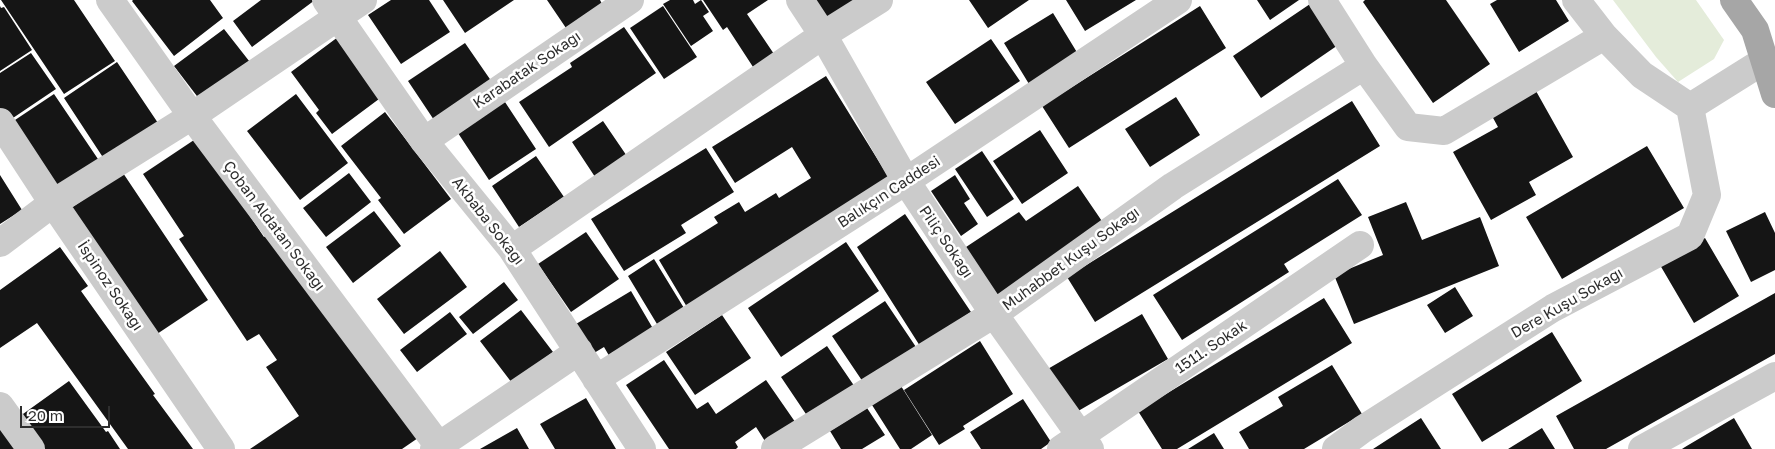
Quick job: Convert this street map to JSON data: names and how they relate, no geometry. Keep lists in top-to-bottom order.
{
  "streets": {
    "street": [
      "Karabatak Sokağı",
      "Balıkçın Caddesi",
      "Akbaba Sokağı",
      "Çoban Aldatan Sokağı",
      "Piliç Sokağı",
      "Muhabbet Kuşu Sokağı",
      "İspinoz Sokağı",
      "Dere Kuşu Sokağı",
      "1511. Sokak"
    ]
  },
  "crossings": [
    ["Karabatak Sokağı", "Akbaba Sokağı"],
    ["Balıkçın Caddesi", "Akbaba Sokağı"],
    ["Balıkçın Caddesi", "Piliç Sokağı"],
    ["Piliç Sokağı", "Muhabbet Kuşu Sokağı"],
    ["Piliç Sokağı", "1511. Sokak"]
  ],
  "scale_bar": "20 m"
}
